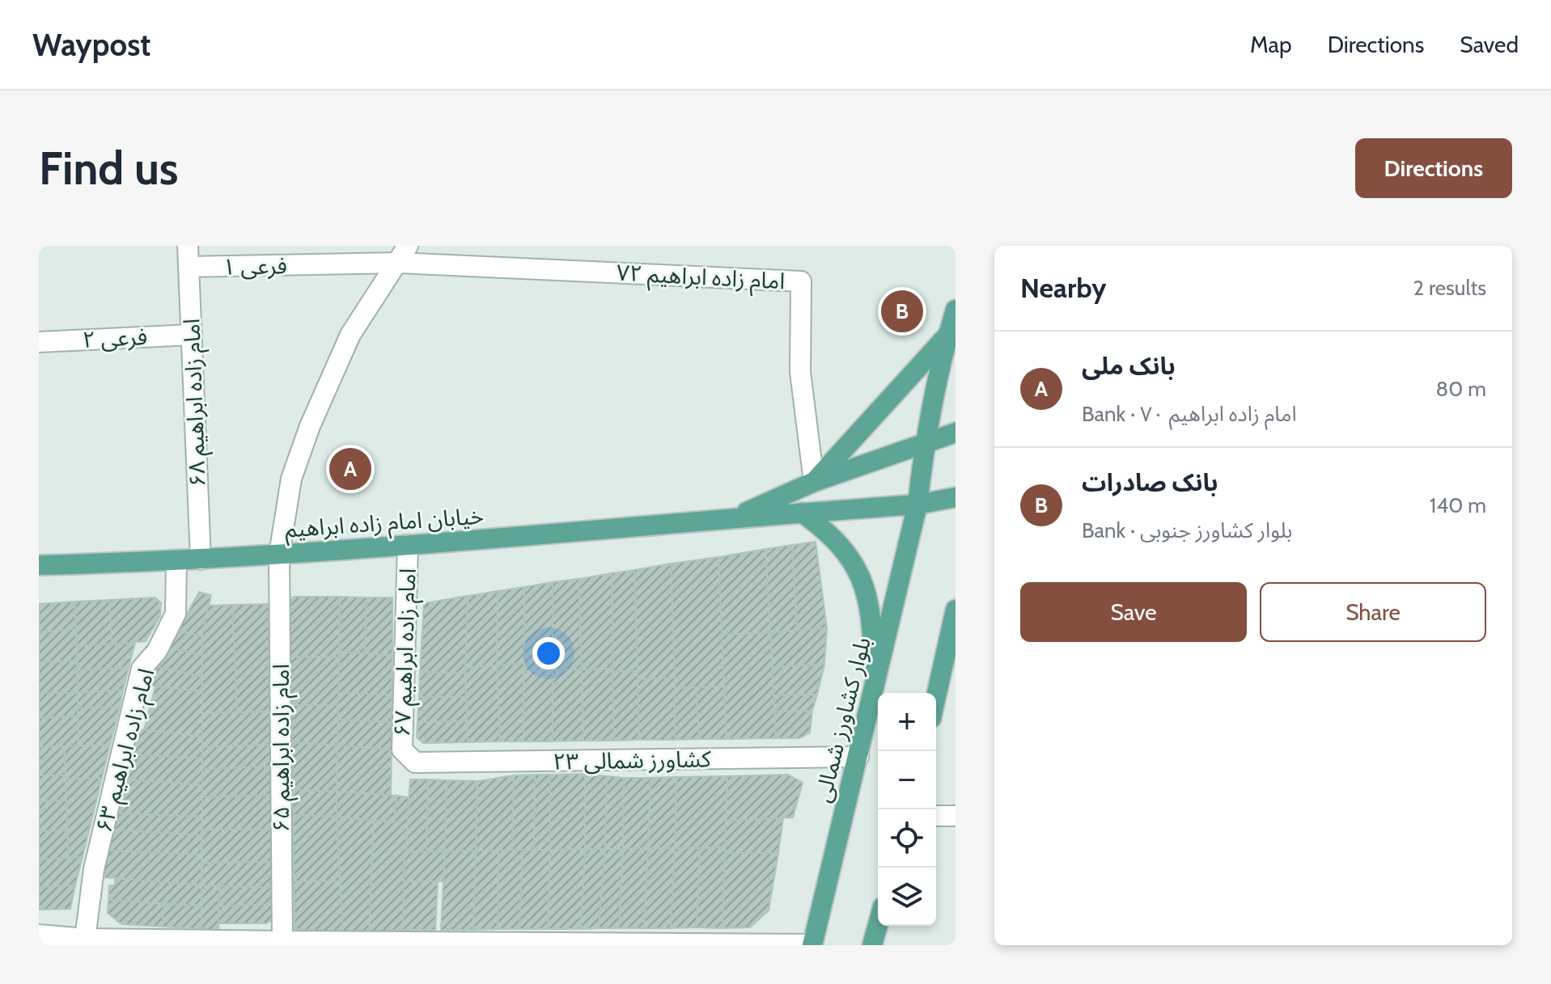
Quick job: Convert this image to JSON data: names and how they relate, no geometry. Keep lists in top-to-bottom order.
{
  "streets": {
    "main road": ["خیابان امام زاده ابراهیم", "بلوار کشاورز شمالی"],
    "street": [
      "فرعی ۱",
      "امام زاده ابراهیم ۷۲",
      "فرعی ۲",
      "امام زاده ابراهیم ۶۸",
      "امام زاده ابراهیم ۶۷",
      "امام زاده ابراهیم ۶۵",
      "امام زاده ابراهیم ۶۳",
      "کشاورز شمالی ۲۳"
    ]
  },
  "crossings": [
    ["فرعی ۱", "امام زاده ابراهیم ۷۲"],
    ["فرعی ۱", "امام زاده ابراهیم ۶۸"],
    ["فرعی ۱", "امام زاده ابراهیم ۶۵"],
    ["امام زاده ابراهیم ۷۲", "خیابان امام زاده ابراهیم"],
    ["امام زاده ابراهیم ۷۲", "امام زاده ابراهیم ۶۵"],
    ["فرعی ۲", "امام زاده ابراهیم ۶۸"],
    ["امام زاده ابراهیم ۶۸", "خیابان امام زاده ابراهیم"],
    ["خیابان امام زاده ابراهیم", "امام زاده ابراهیم ۶۷"],
    ["خیابان امام زاده ابراهیم", "بلوار کشاورز شمالی"],
    ["خیابان امام زاده ابراهیم", "امام زاده ابراهیم ۶۵"],
    ["خیابان امام زاده ابراهیم", "امام زاده ابراهیم ۶۳"],
    ["امام زاده ابراهیم ۶۷", "کشاورز شمالی ۲۳"],
    ["بلوار کشاورز شمالی", "کشاورز شمالی ۲۳"]
  ],
  "page": {
    "header": "Waypost",
    "nav": ["Map", "Directions", "Saved"],
    "buttons": [
      "Directions",
      ["Save", "Share"]
    ],
    "title": "Find us",
    "heading": ["Nearby", "2 results"],
    "pins": ["B", "A"],
    "list": [
      {
        "mark": "A",
        "name": "بانک ملی",
        "note": "Bank · امام زاده ابراهیم ۷۰",
        "value": "80 m"
      },
      {
        "mark": "B",
        "name": "بانک صادرات",
        "note": "Bank · بلوار کشاورز جنوبی",
        "value": "140 m"
      }
    ],
    "map_buttons": ["+", "−"]
  }
}
